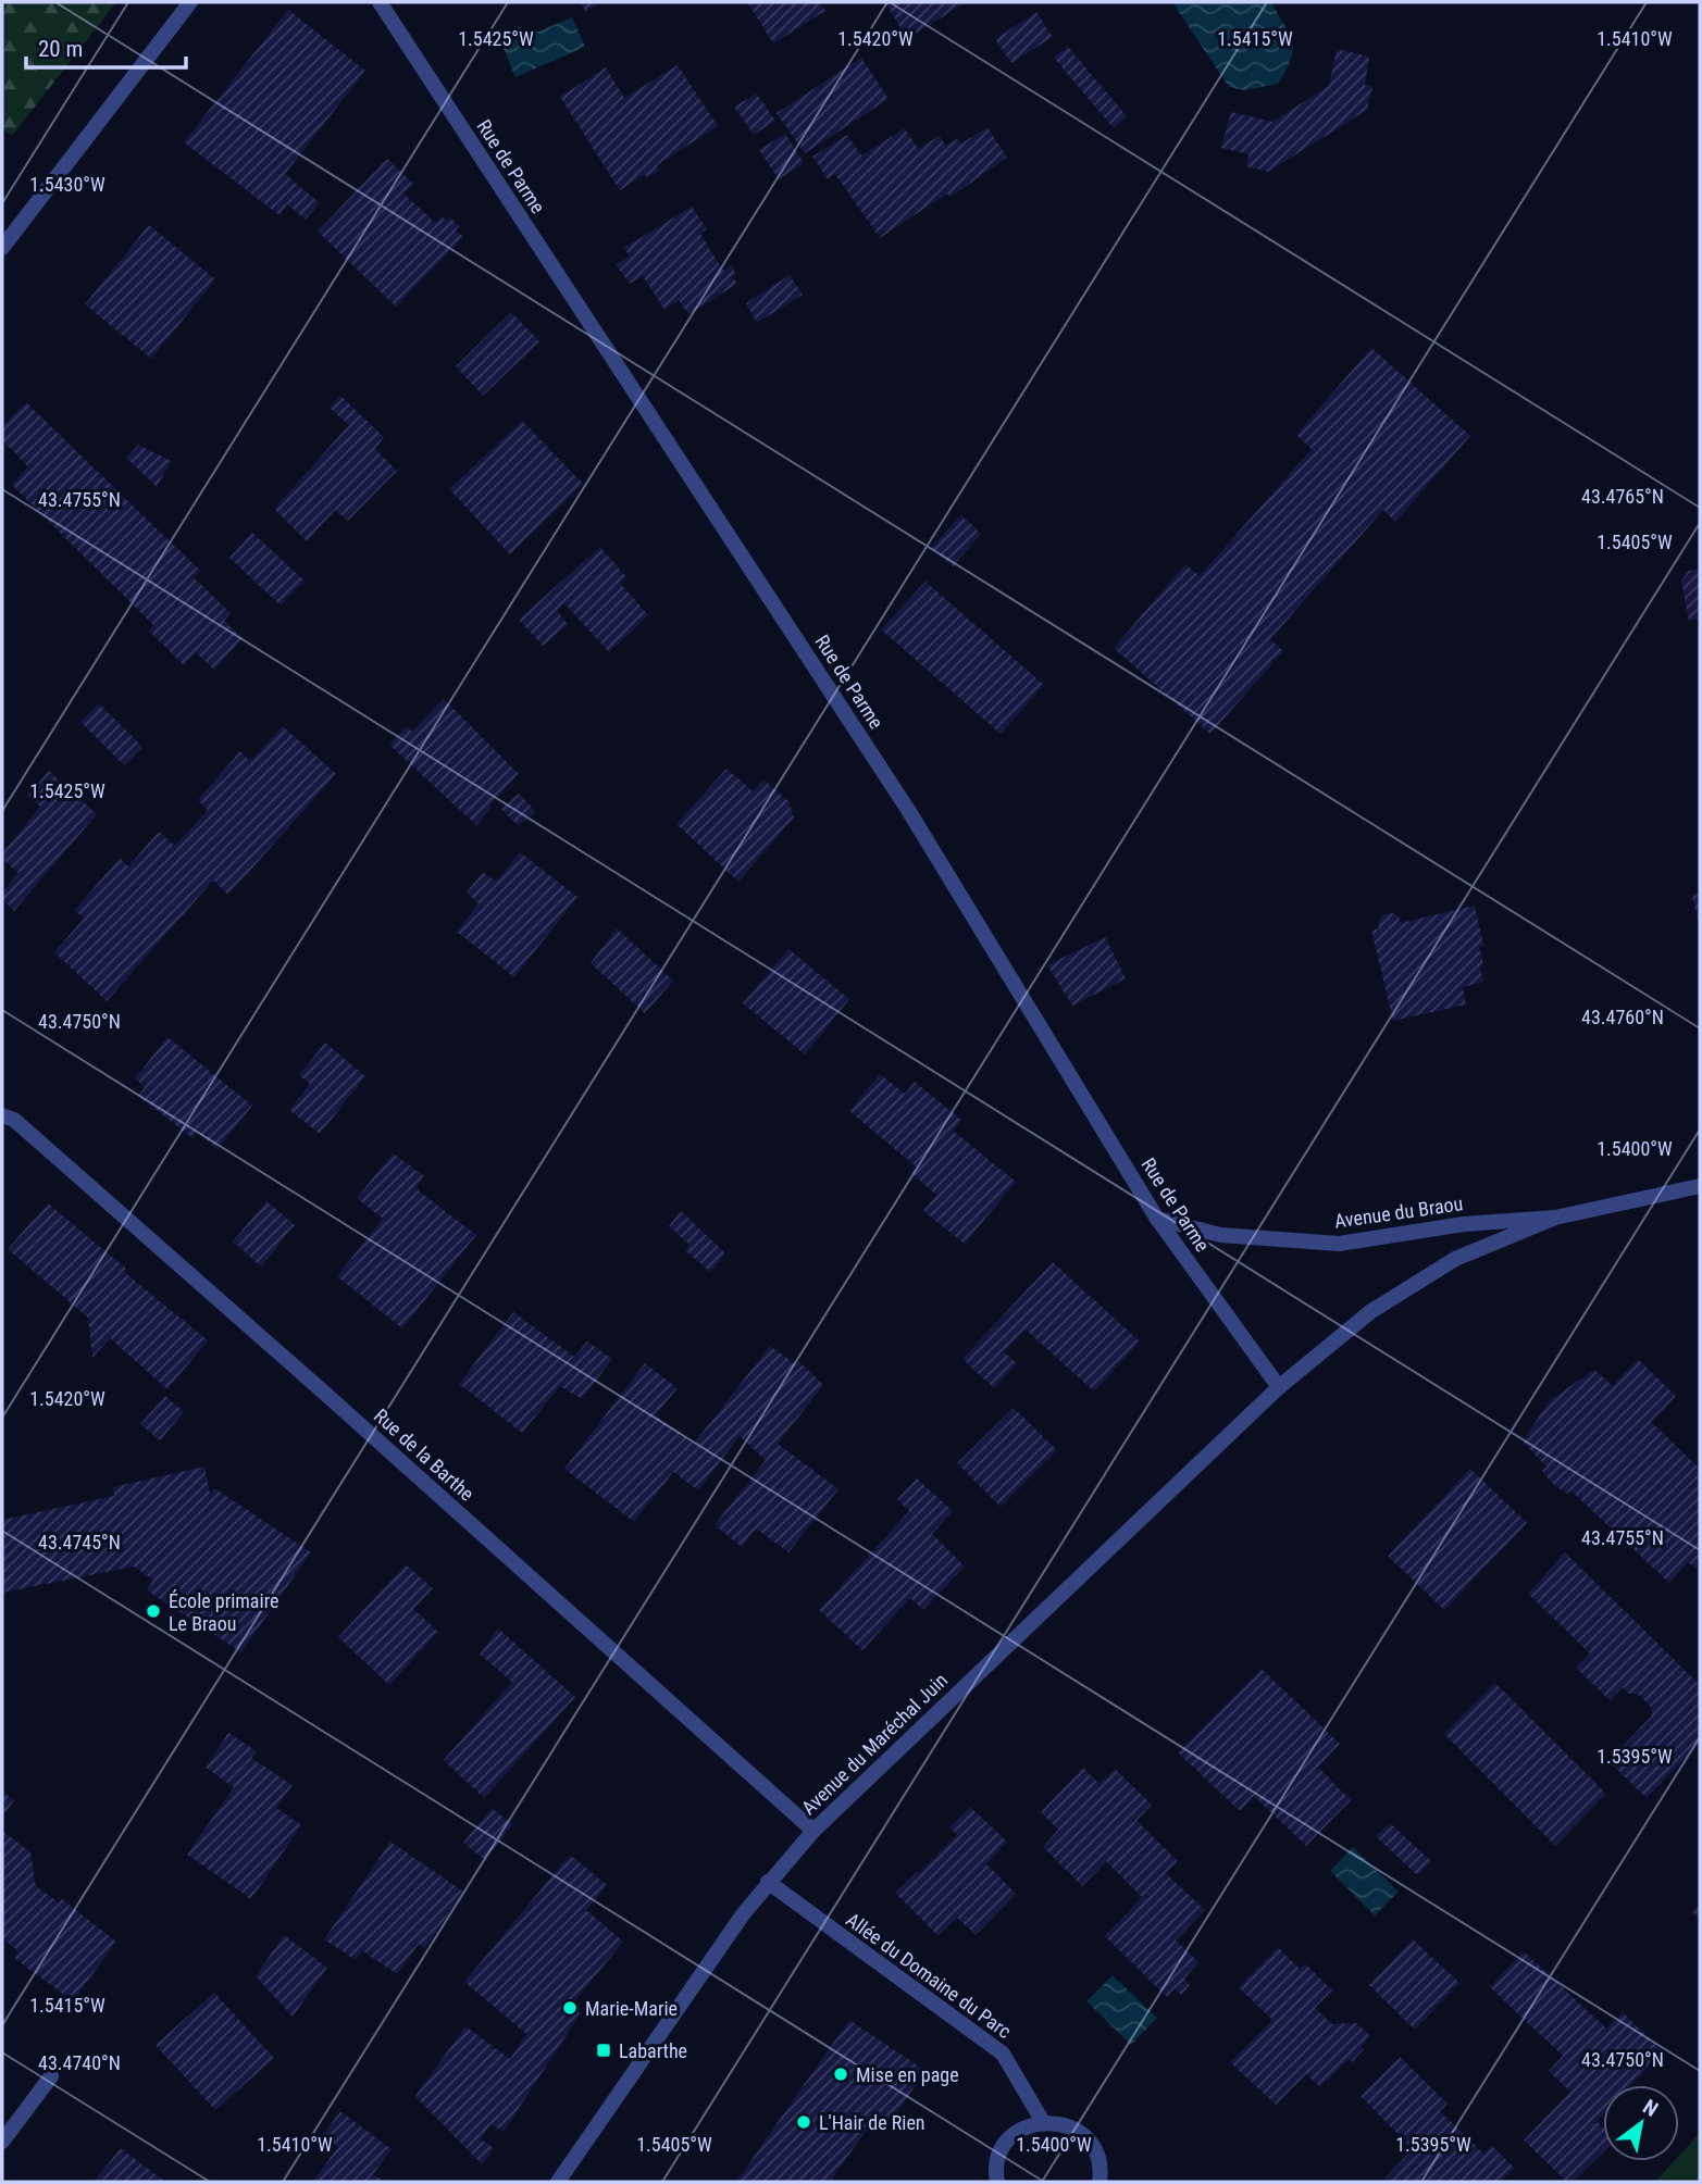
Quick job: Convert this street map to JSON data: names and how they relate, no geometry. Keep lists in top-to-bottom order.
{
  "streets": {
    "street": [
      "Rue de Parme",
      "Avenue du Braou",
      "Rue de la Barthe",
      "Avenue du Maréchal Juin",
      "Allée du Domaine du Parc"
    ]
  },
  "crossings": [
    ["Rue de Parme", "Avenue du Braou"],
    ["Rue de Parme", "Avenue du Maréchal Juin"],
    ["Avenue du Braou", "Avenue du Maréchal Juin"],
    ["Rue de la Barthe", "Avenue du Maréchal Juin"],
    ["Avenue du Maréchal Juin", "Allée du Domaine du Parc"]
  ],
  "places": {
    "other": [
      "École primaire Le Braou",
      "Marie-Marie",
      "Mise en page",
      "L'Hair de Rien"
    ],
    "transit": ["Labarthe"]
  },
  "scale_bar": "20 m",
  "north": "top right",
  "coordinates": [
    "1.5425°W",
    "1.5420°W",
    "1.5415°W",
    "1.5410°W",
    "1.5430°W",
    "43.4765°N",
    "43.4755°N",
    "1.5405°W",
    "43.4760°N",
    "43.4750°N",
    "1.5400°W",
    "43.4745°N",
    "1.5395°W",
    "43.4740°N"
  ]
}
